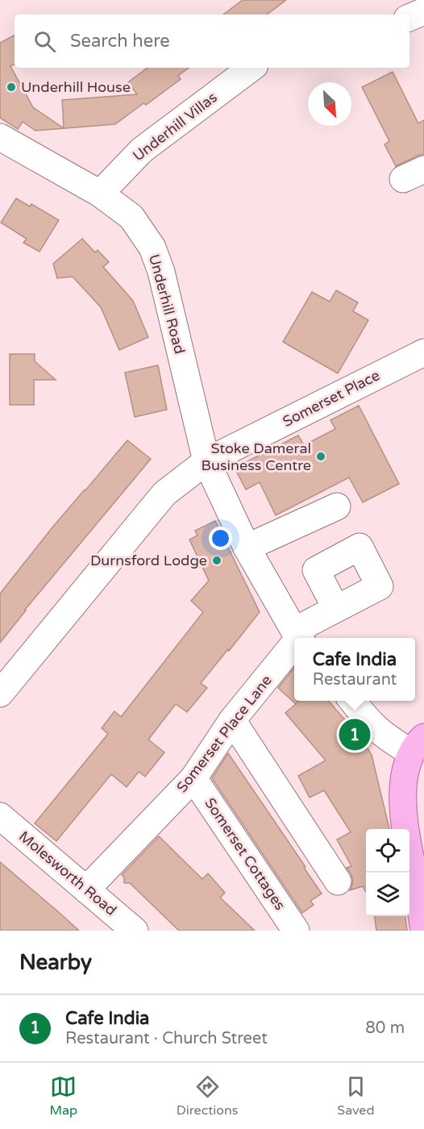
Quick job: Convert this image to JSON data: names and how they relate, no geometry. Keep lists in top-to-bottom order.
{
  "streets": {
    "street": [
      "Underhill Villas",
      "Underhill Road",
      "Somerset Place",
      "Somerset Place Lane",
      "Somerset Cottages",
      "Molesworth Road"
    ]
  },
  "crossings": [
    ["Underhill Villas", "Underhill Road"],
    ["Underhill Road", "Somerset Place"],
    ["Somerset Place Lane", "Somerset Cottages"],
    ["Somerset Place Lane", "Molesworth Road"]
  ],
  "places": ["Underhill House", "Stoke Dameral Business Centre", "Durnsford Lodge"],
  "north": "bottom right",
  "page": {
    "search": "Search here",
    "popup": ["Cafe India", "Restaurant"],
    "pins": "1",
    "heading": "Nearby",
    "list": [
      {
        "mark": "1",
        "name": "Cafe India",
        "note": "Restaurant · Church Street",
        "value": "80 m"
      }
    ],
    "nav": ["Map", "Directions", "Saved"]
  }
}
